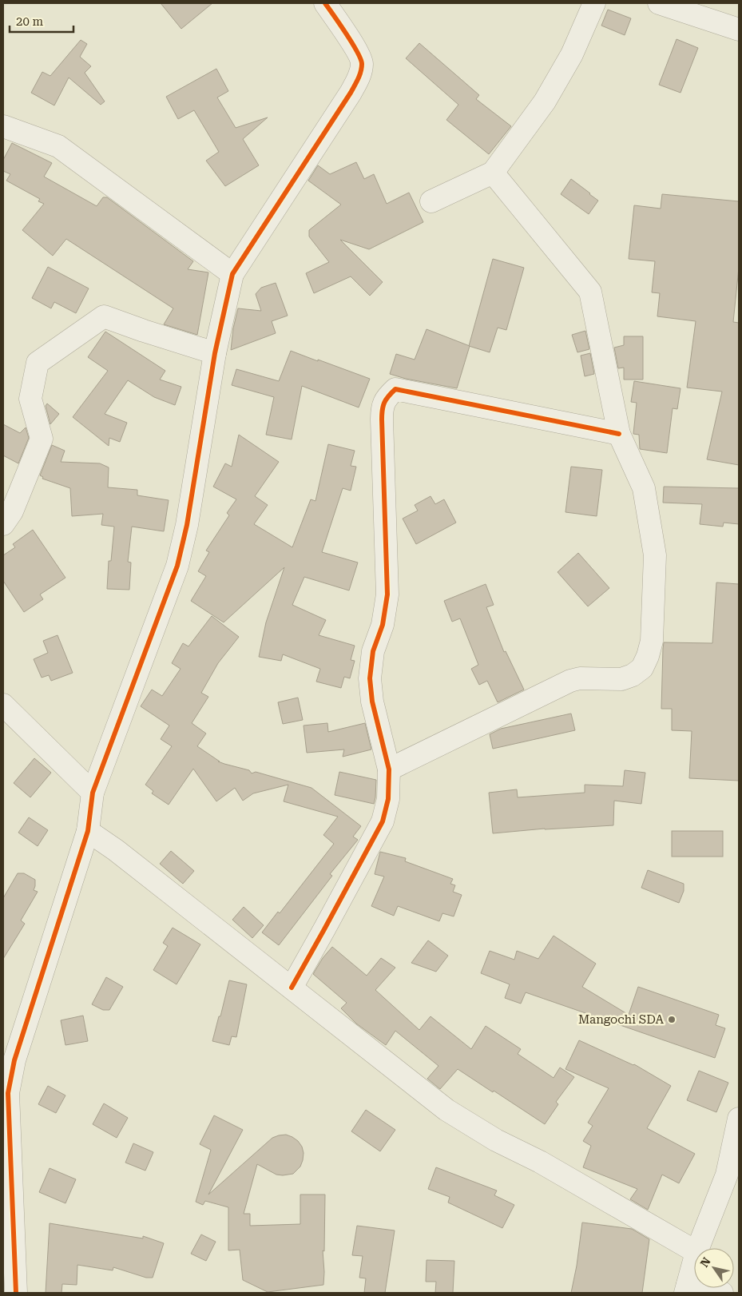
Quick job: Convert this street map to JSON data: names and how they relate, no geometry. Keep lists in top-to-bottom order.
{
  "places": ["Mangochi SDA"],
  "scale_bar": "20 m",
  "north": "top left"
}
